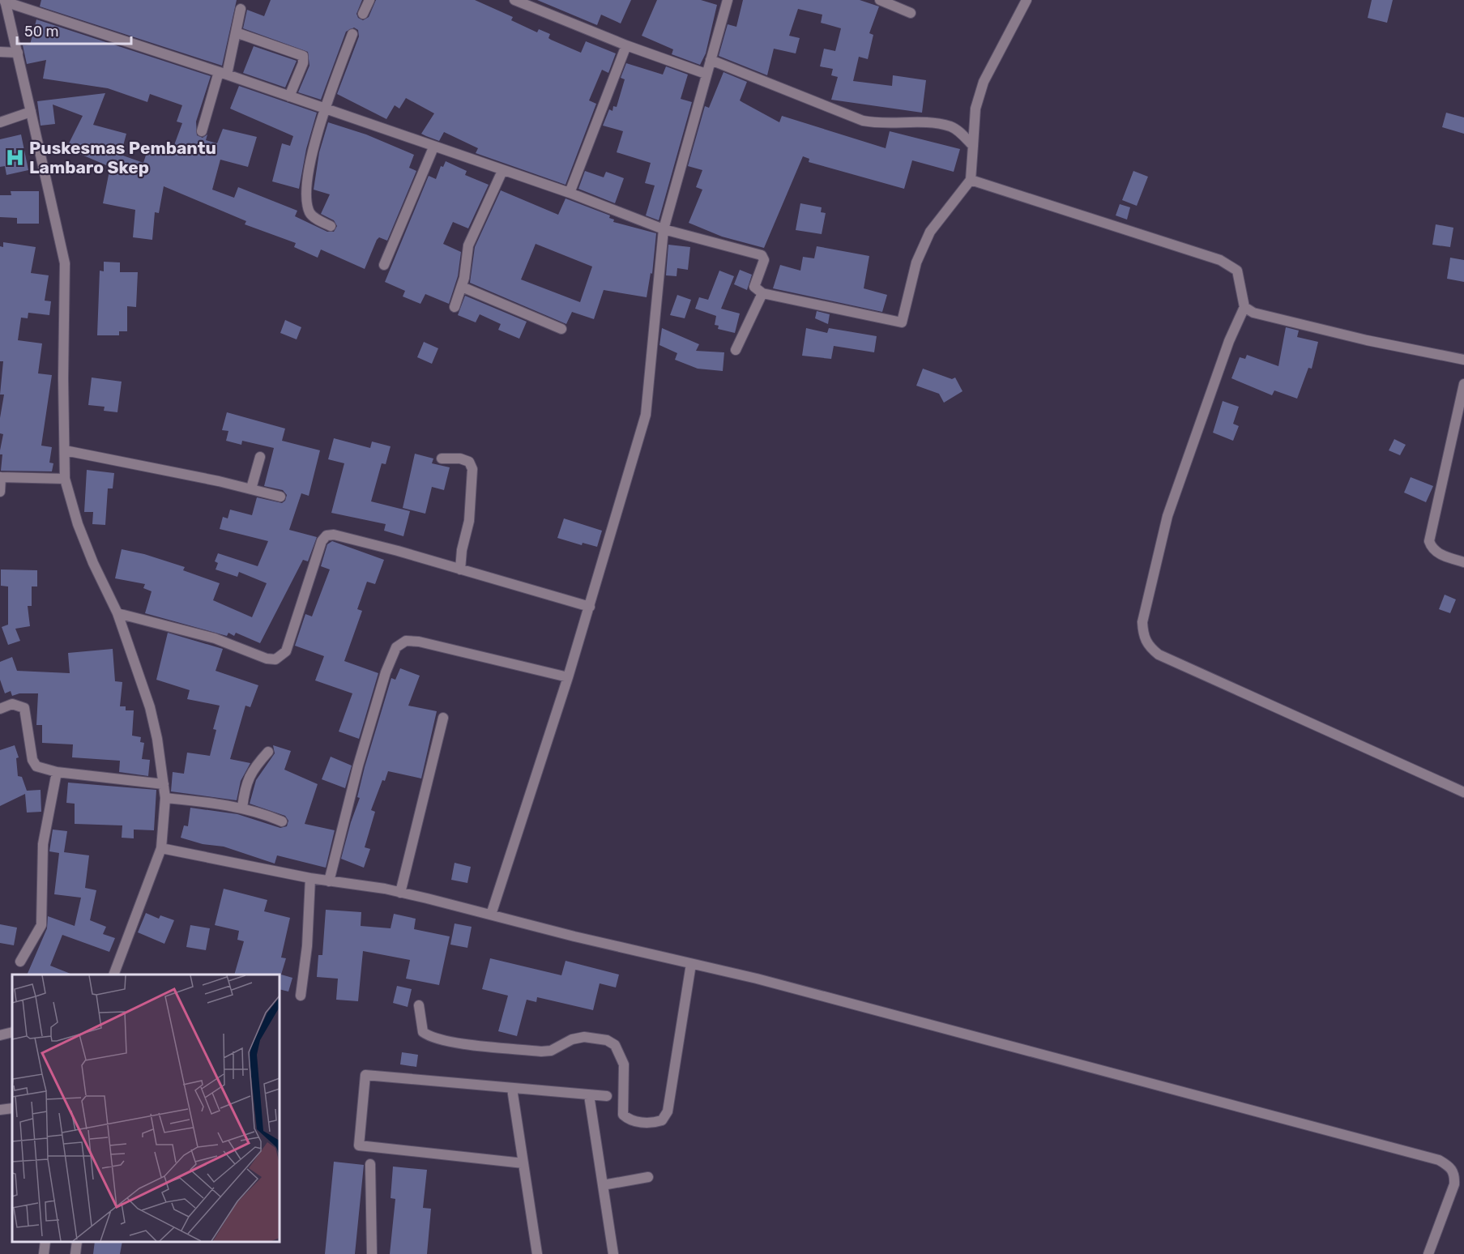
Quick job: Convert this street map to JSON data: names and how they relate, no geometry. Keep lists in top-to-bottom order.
{
  "places": {
    "hospital": ["Puskesmas Pembantu Lambaro Skep"]
  },
  "scale_bar": "50 m"
}
